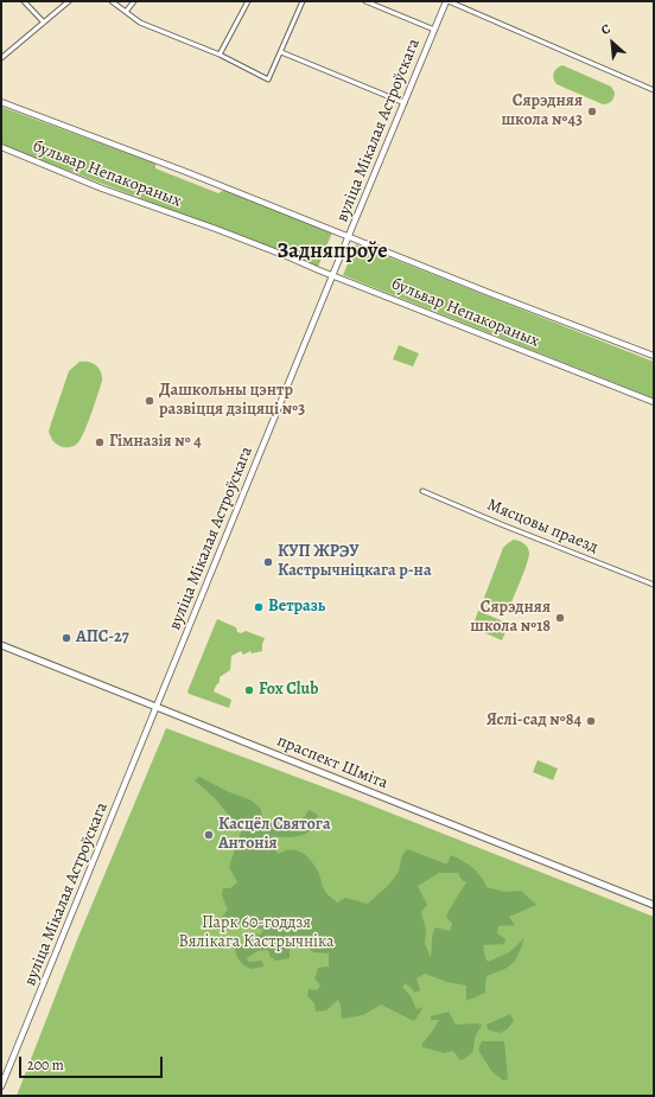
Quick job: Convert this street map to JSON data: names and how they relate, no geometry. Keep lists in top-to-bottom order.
{
  "streets": {
    "main road": ["вуліца Мікалая Астроўскага", "бульвар Непакораных", "праспект Шміта"],
    "street": ["Мясцовы праезд"]
  },
  "crossings": [
    ["вуліца Мікалая Астроўскага", "бульвар Непакораных"],
    ["вуліца Мікалая Астроўскага", "праспект Шміта"]
  ],
  "districts": ["Задняпроўе"],
  "parks": ["Парк 60-годдзя Вялікага Кастрычніка"],
  "places": [
    "Сярэдняя школа №43",
    "Дашкольны цэнтр развіцця дзіцяці №3",
    "Гімназія № 4",
    "КУП ЖРЭУ Кастрычніцкага р-на",
    "Ветразь",
    "Сярэдняя школа №18",
    "АПС-27",
    "Fox Club",
    "Яслі-сад №84",
    "Касцёл Святога Антонія"
  ],
  "scale_bar": "200 m",
  "north": "top left"
}
